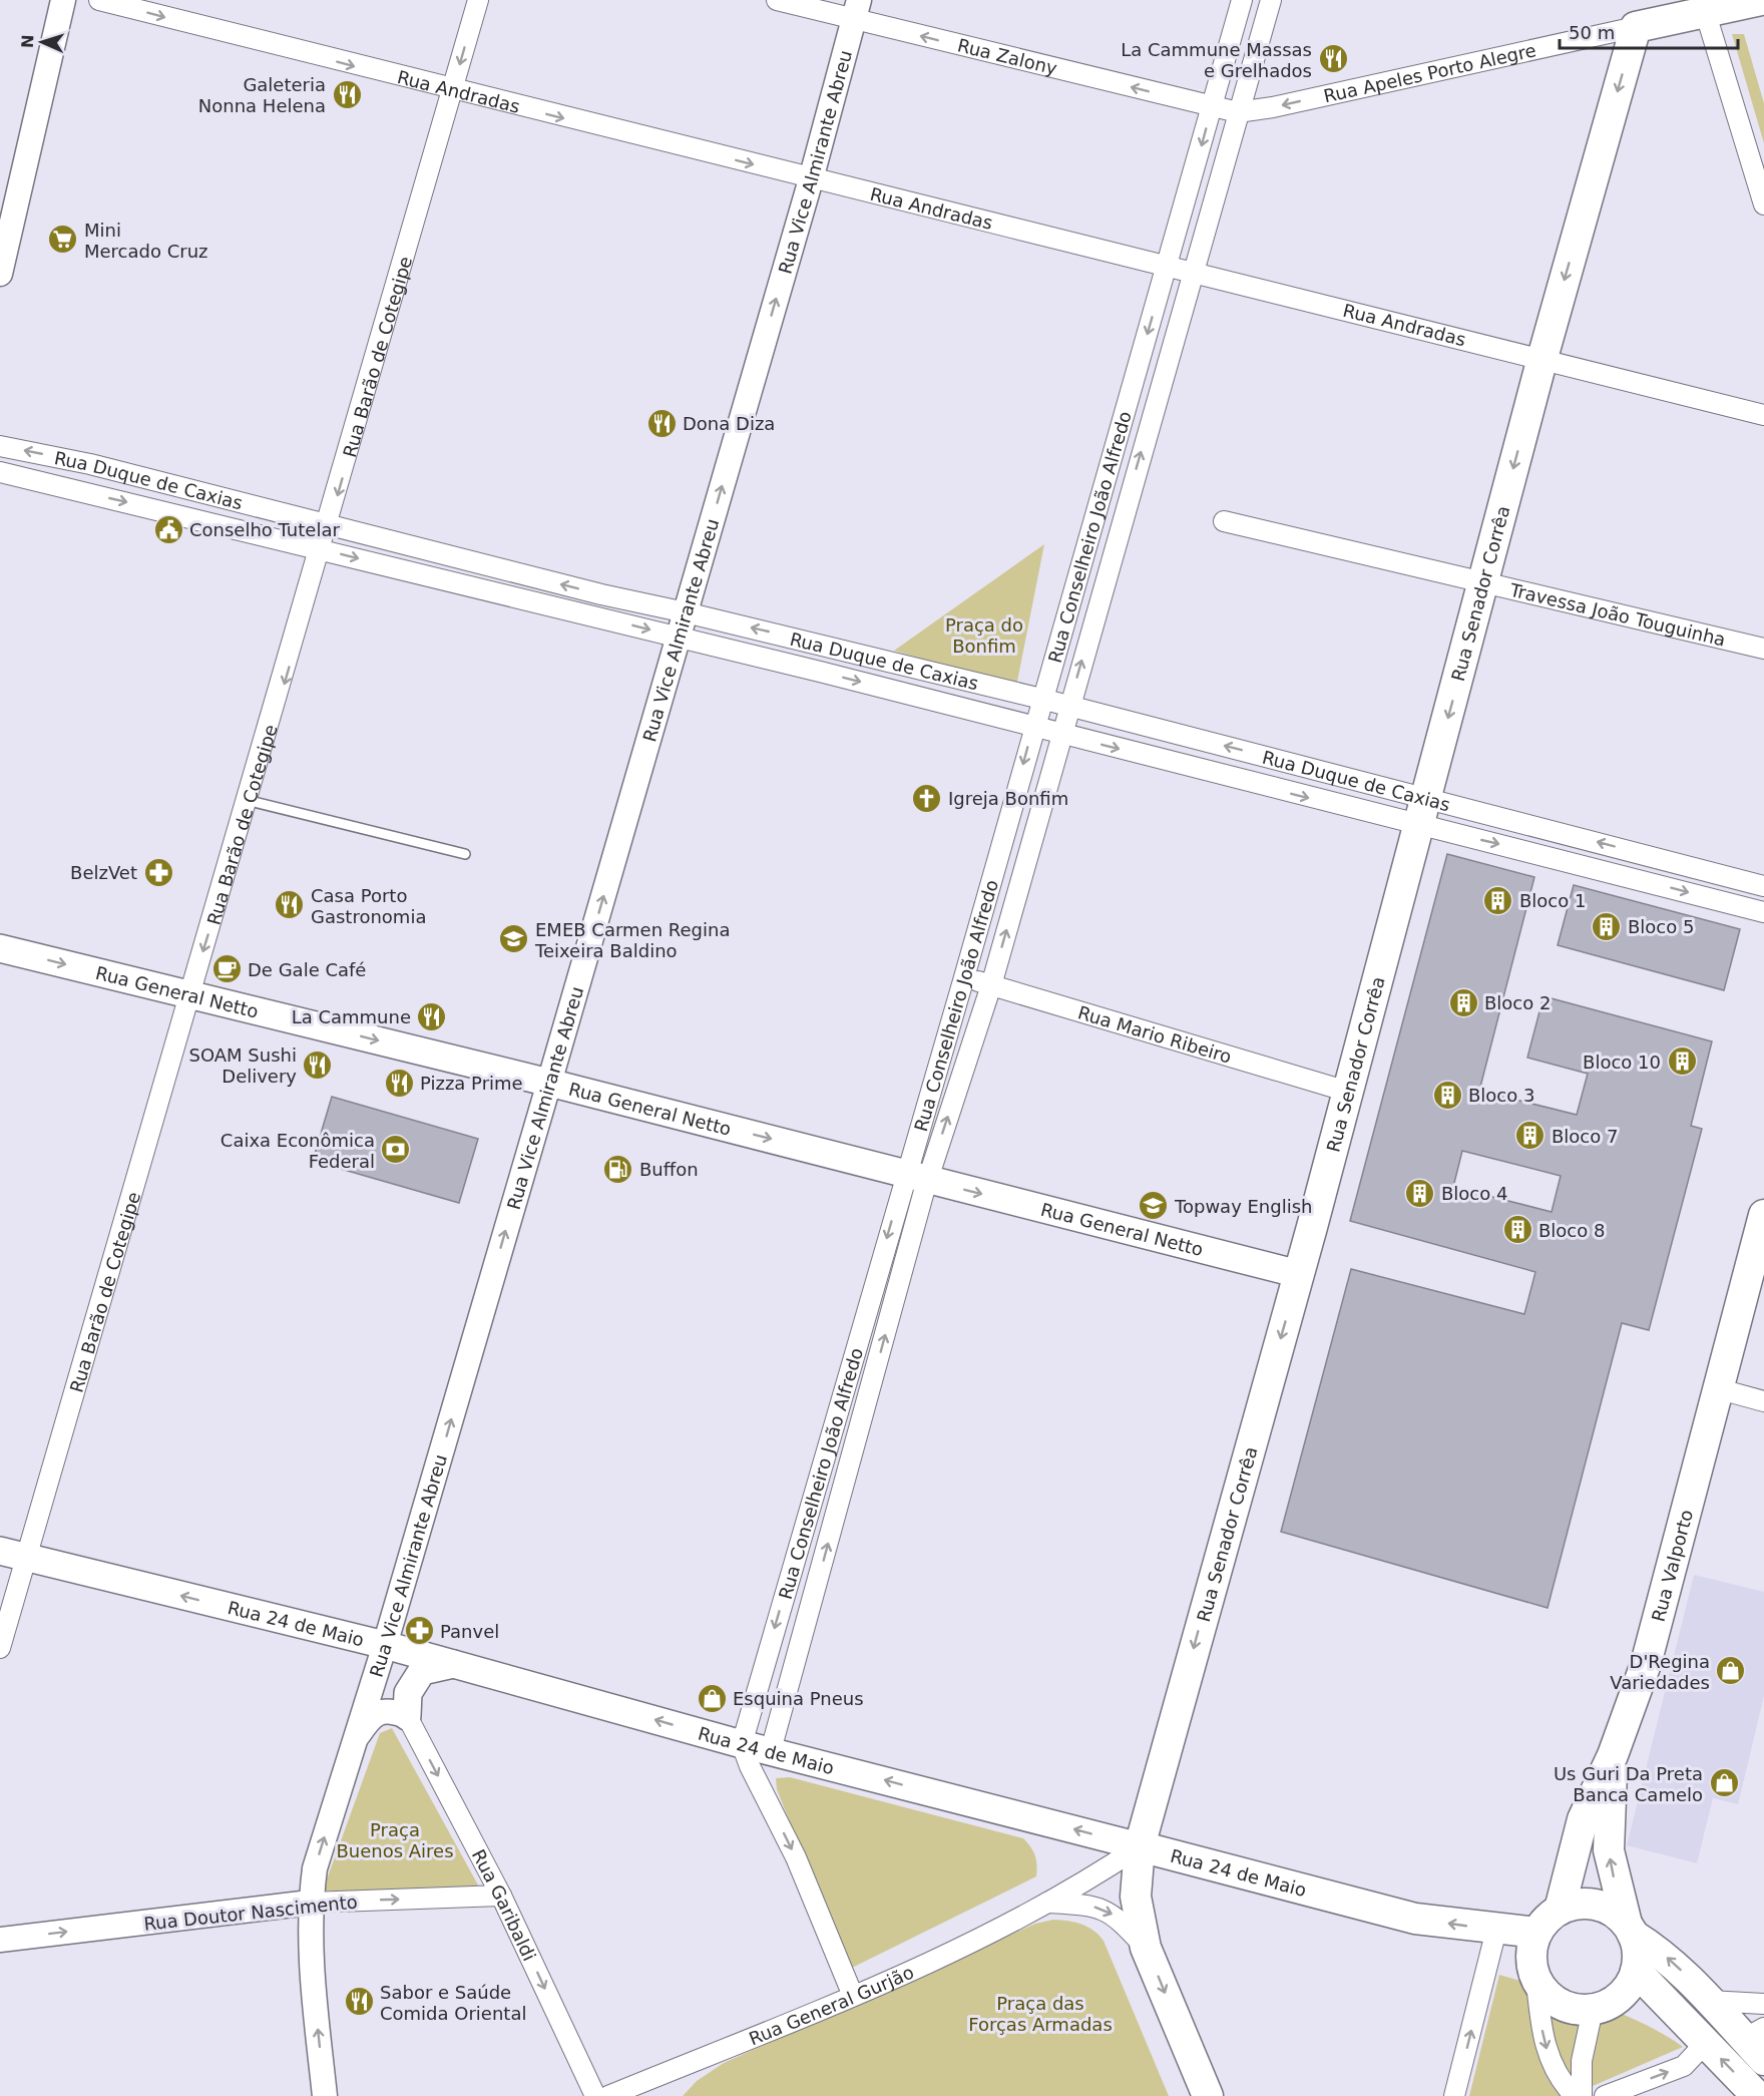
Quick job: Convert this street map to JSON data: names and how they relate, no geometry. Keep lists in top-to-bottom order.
{
  "streets": {
    "main road": [
      "Rua Apeles Porto Alegre",
      "Rua Senador Corrêa",
      "Rua General Netto",
      "Rua Valporto",
      "Rua 24 de Maio"
    ],
    "street": [
      "Rua Zalony",
      "Rua Andradas",
      "Rua Vice Almirante Abreu",
      "Rua Barão de Cotegipe",
      "Rua Duque de Caxias",
      "Rua Conselheiro João Alfredo",
      "Travessa João Touguinha",
      "Rua Mario Ribeiro",
      "Rua Garibaldi",
      "Rua Doutor Nascimento",
      "Rua General Gurjão"
    ]
  },
  "crossings": [
    ["Rua Zalony", "Rua Apeles Porto Alegre"],
    ["Rua Zalony", "Rua Vice Almirante Abreu"],
    ["Rua Zalony", "Rua Conselheiro João Alfredo"],
    ["Rua Apeles Porto Alegre", "Rua Conselheiro João Alfredo"],
    ["Rua Apeles Porto Alegre", "Rua Senador Corrêa"],
    ["Rua Andradas", "Rua Vice Almirante Abreu"],
    ["Rua Andradas", "Rua Barão de Cotegipe"],
    ["Rua Andradas", "Rua Conselheiro João Alfredo"],
    ["Rua Andradas", "Rua Senador Corrêa"],
    ["Rua Vice Almirante Abreu", "Rua Duque de Caxias"],
    ["Rua Vice Almirante Abreu", "Rua General Netto"],
    ["Rua Vice Almirante Abreu", "Rua 24 de Maio"],
    ["Rua Vice Almirante Abreu", "Rua Doutor Nascimento"],
    ["Rua Barão de Cotegipe", "Rua Duque de Caxias"],
    ["Rua Barão de Cotegipe", "Rua General Netto"],
    ["Rua Barão de Cotegipe", "Rua 24 de Maio"],
    ["Rua Duque de Caxias", "Rua Conselheiro João Alfredo"],
    ["Rua Duque de Caxias", "Rua Senador Corrêa"],
    ["Rua Conselheiro João Alfredo", "Rua General Netto"],
    ["Rua Conselheiro João Alfredo", "Rua Mario Ribeiro"],
    ["Rua Conselheiro João Alfredo", "Rua 24 de Maio"],
    ["Rua Senador Corrêa", "Travessa João Touguinha"],
    ["Rua Senador Corrêa", "Rua General Netto"],
    ["Rua Senador Corrêa", "Rua Mario Ribeiro"],
    ["Rua Senador Corrêa", "Rua 24 de Maio"],
    ["Rua Senador Corrêa", "Rua General Gurjão"],
    ["Rua Valporto", "Rua 24 de Maio"],
    ["Rua 24 de Maio", "Rua General Gurjão"],
    ["Rua Garibaldi", "Rua Doutor Nascimento"]
  ],
  "one_way": [
    "Rua Zalony",
    "Rua Apeles Porto Alegre",
    "Rua Andradas",
    "Rua Vice Almirante Abreu",
    "Rua Barão de Cotegipe",
    "Rua Senador Corrêa",
    "Rua General Netto",
    "Rua 24 de Maio",
    "Rua Garibaldi",
    "Rua Doutor Nascimento"
  ],
  "parks": ["Praça do Bonfim", "Praça Buenos Aires", "Praça das Forças Armadas"],
  "places": {
    "restaurant": [
      "La Cammune Massas e Grelhados",
      "Galeteria Nonna Helena",
      "Dona Diza",
      "Casa Porto Gastronomia",
      "La Cammune",
      "SOAM Sushi Delivery",
      "Pizza Prime",
      "Sabor e Saúde Comida Oriental"
    ],
    "supermarket": ["Mini Mercado Cruz"],
    "public building": ["Conselho Tutelar"],
    "church": ["Igreja Bonfim"],
    "pharmacy": ["BelzVet", "Panvel"],
    "building": [
      "Bloco 1",
      "Bloco 5",
      "Bloco 2",
      "Bloco 10",
      "Bloco 3",
      "Bloco 7",
      "Bloco 4",
      "Bloco 8"
    ],
    "school or university": ["EMEB Carmen Regina Teixeira Baldino", "Topway English"],
    "cafe": ["De Gale Café"],
    "bank": ["Caixa Econômica Federal"],
    "fuel station": ["Buffon"],
    "shop": ["D'Regina Variedades", "Esquina Pneus", "Us Guri Da Preta Banca Camelo"]
  },
  "scale_bar": "50 m",
  "north": "left"
}
